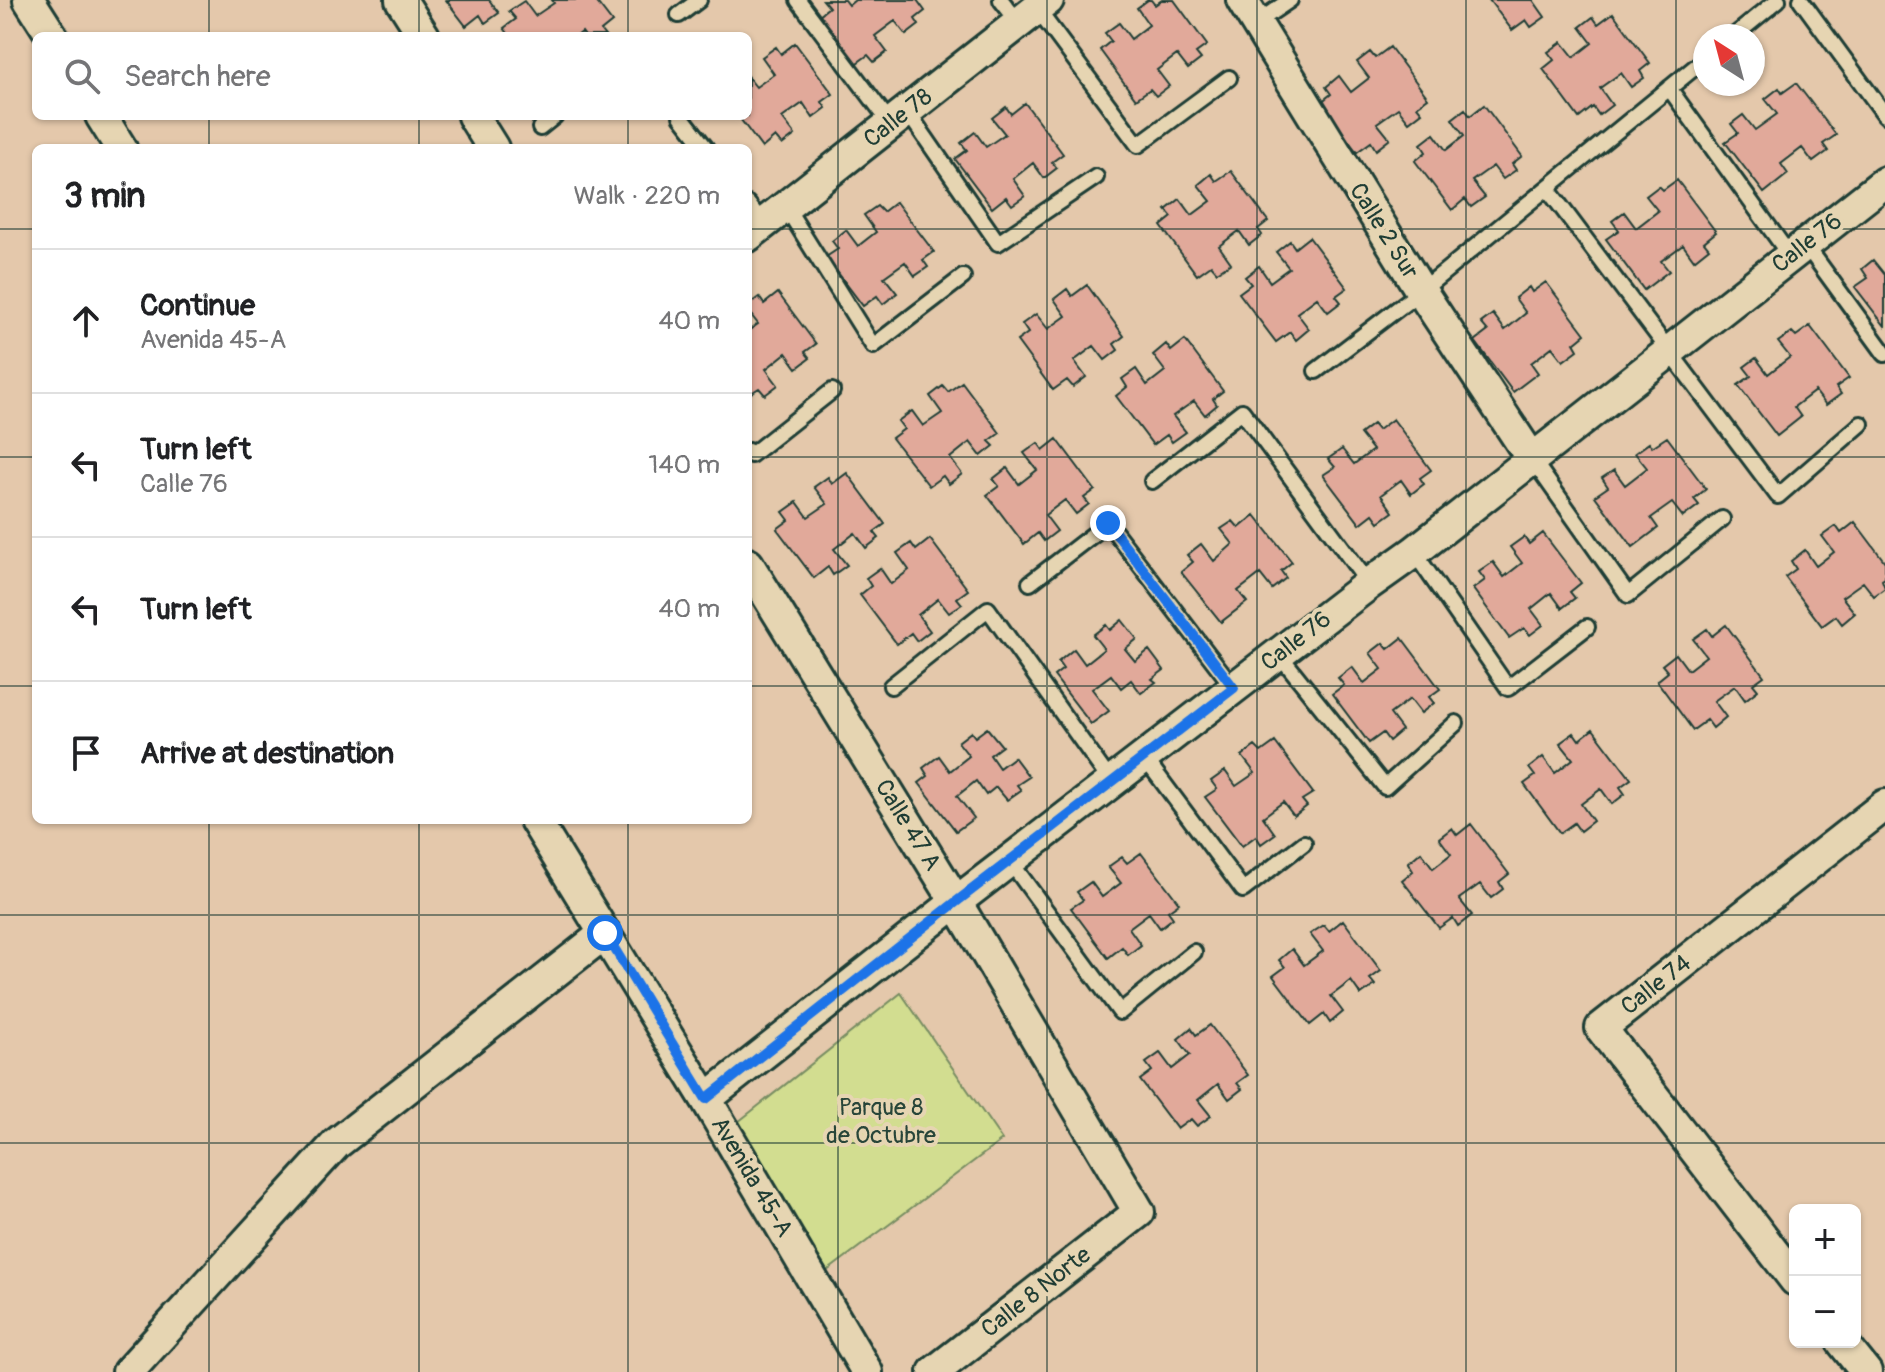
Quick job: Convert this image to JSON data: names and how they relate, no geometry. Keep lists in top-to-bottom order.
{
  "streets": {
    "street": [
      "Calle 78",
      "Calle 2 Sur",
      "Calle 76",
      "Calle 47 A",
      "Calle 74",
      "Avenida 45-A",
      "Calle 8 Norte"
    ]
  },
  "crossings": [
    ["Calle 2 Sur", "Calle 76"],
    ["Calle 76", "Calle 47 A"],
    ["Calle 76", "Avenida 45-A"],
    ["Calle 47 A", "Calle 8 Norte"]
  ],
  "parks": ["Parque 8 de Octubre"],
  "north": "top left",
  "page": {
    "search": "Search here",
    "heading": ["3 min", "Walk · 220 m"],
    "list": [
      ["Continue", "Avenida 45-A", "40 m"],
      ["Turn left", "Calle 76", "140 m"],
      ["Turn left", "40 m"],
      "Arrive at destination"
    ],
    "map_buttons": ["+", "−"]
  }
}
